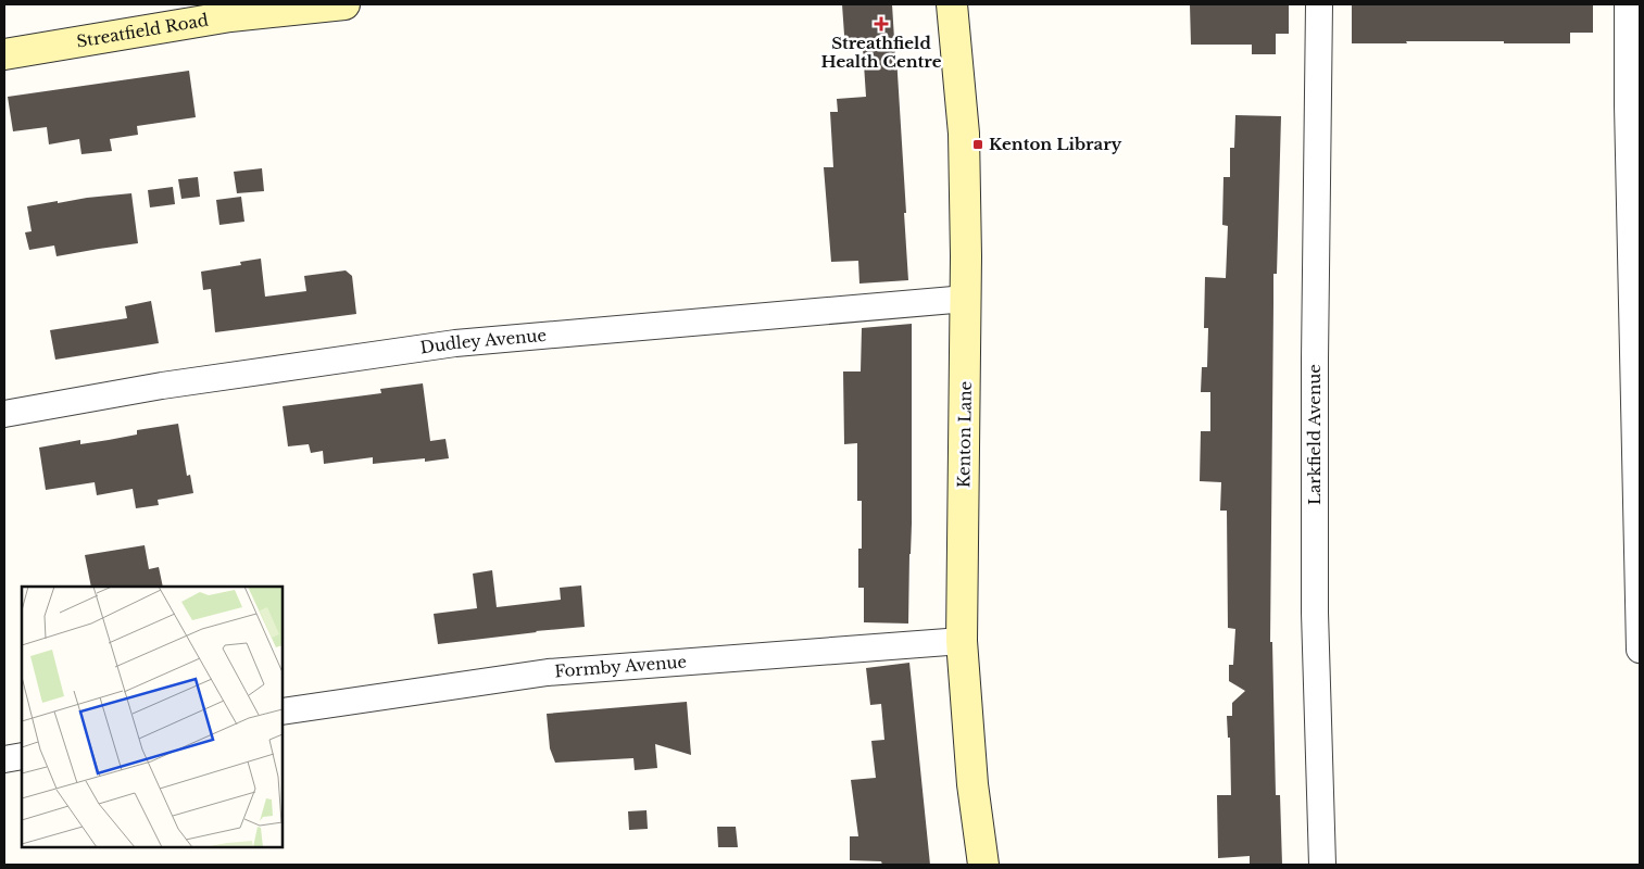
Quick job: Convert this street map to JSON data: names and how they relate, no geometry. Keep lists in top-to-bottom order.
{
  "streets": {
    "street": [
      "Streatfield Road",
      "Dudley Avenue",
      "Kenton Lane",
      "Larkfield Avenue",
      "Formby Avenue"
    ]
  },
  "crossings": [
    ["Dudley Avenue", "Kenton Lane"],
    ["Kenton Lane", "Formby Avenue"]
  ],
  "places": {
    "health": ["Streathfield Health Centre"],
    "transit": ["Kenton Library"]
  }
}
